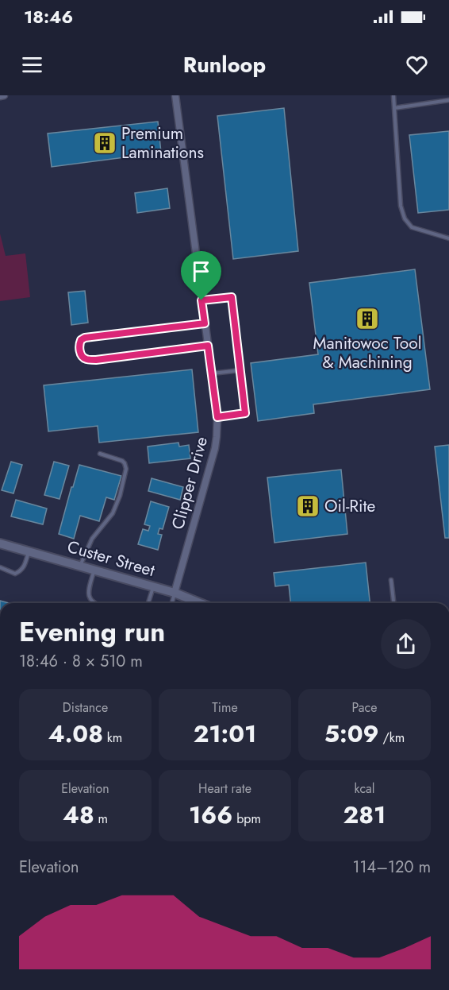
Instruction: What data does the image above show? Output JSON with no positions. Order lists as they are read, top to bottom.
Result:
{
  "streets": {
    "street": ["Clipper Drive", "Custer Street"]
  },
  "crossings": [
    ["Clipper Drive", "Custer Street"]
  ],
  "places": {
    "building": ["Premium Laminations", "Manitowoc Tool & Machining", "Oil-Rite"]
  },
  "page": {
    "status": "18:46",
    "header": "Runloop",
    "heading": ["Evening run", "18:46 · 8 × 510 m"],
    "stats": [
      ["Distance", "4.08 km"],
      ["Time", "21:01"],
      ["Pace", "5:09 /km"],
      ["Elevation", "48 m"],
      ["Heart rate", "166 bpm"],
      ["kcal", "281"]
    ],
    "chart": ["Elevation", "114–120 m"]
  }
}
